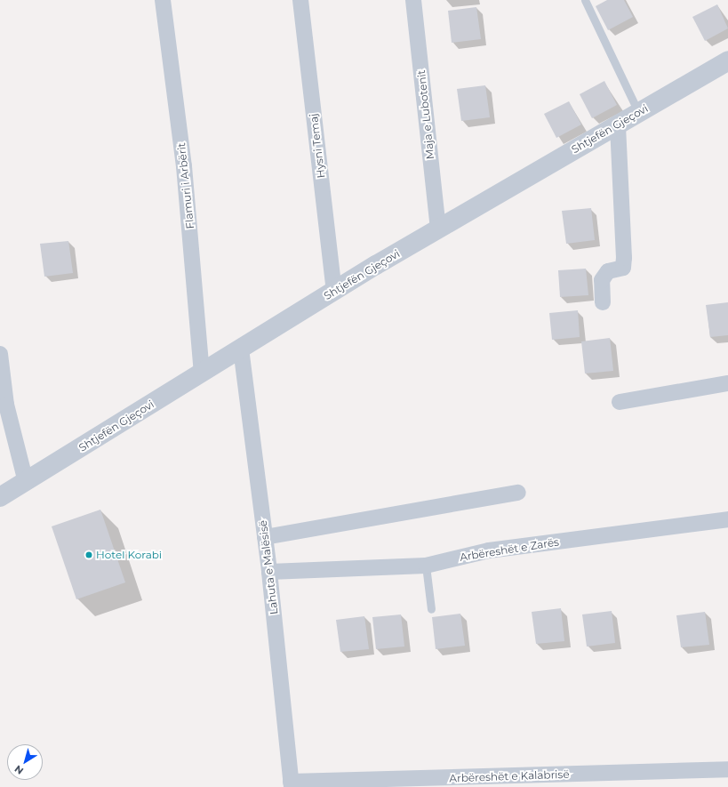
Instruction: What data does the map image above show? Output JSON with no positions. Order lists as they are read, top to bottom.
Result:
{
  "streets": {
    "street": [
      "Maja e Lubotenit",
      "Shtjefën Gjeçovi",
      "Hysni Temaj",
      "Flamuri i Arbërit",
      "Arbëreshët e Zarës",
      "Lahuta e Malësisë",
      "Arbëreshët e Kalabrisë"
    ]
  },
  "crossings": [
    ["Maja e Lubotenit", "Shtjefën Gjeçovi"],
    ["Shtjefën Gjeçovi", "Hysni Temaj"],
    ["Shtjefën Gjeçovi", "Flamuri i Arbërit"],
    ["Shtjefën Gjeçovi", "Lahuta e Malësisë"],
    ["Arbëreshët e Zarës", "Lahuta e Malësisë"],
    ["Lahuta e Malësisë", "Arbëreshët e Kalabrisë"]
  ],
  "places": ["Hotel Korabi"],
  "north": "bottom left"
}
